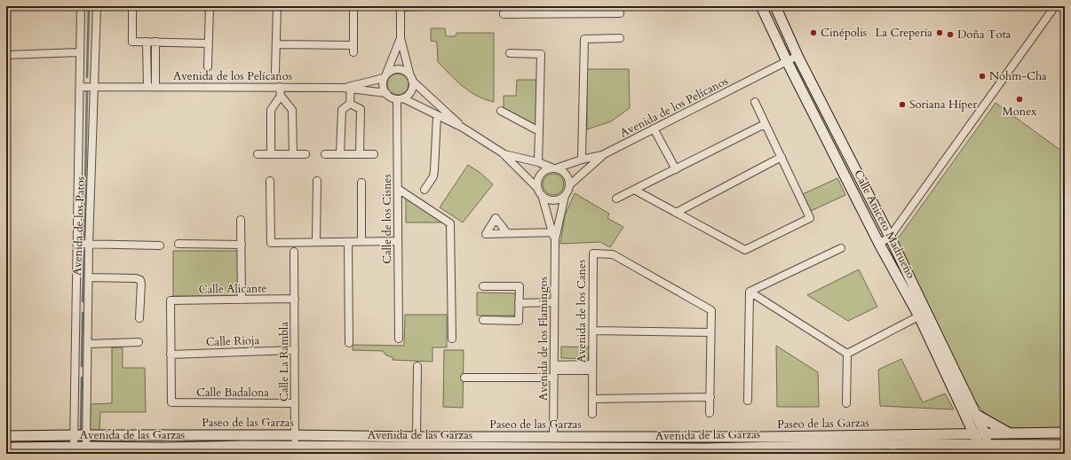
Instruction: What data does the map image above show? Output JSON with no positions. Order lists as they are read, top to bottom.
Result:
{
  "streets": {
    "main road": ["Calle Aniceto Madrueño", "Paseo de las Garzas", "Avenida de las Garzas"],
    "street": [
      "Avenida de los Pelícanos",
      "Calle de los Cisnes",
      "Avenida de los Patos",
      "Calle Alicante",
      "Avenida de los Canes",
      "Avenida de los Flamingos",
      "Calle Rioja",
      "Calle La Rambla",
      "Calle Badalona"
    ]
  },
  "crossings": [
    ["Avenida de los Pelícanos", "Calle de los Cisnes"],
    ["Avenida de los Pelícanos", "Calle Aniceto Madrueño"],
    ["Avenida de los Pelícanos", "Avenida de los Patos"],
    ["Avenida de los Pelícanos", "Avenida de los Flamingos"],
    ["Calle Aniceto Madrueño", "Paseo de las Garzas"],
    ["Calle Aniceto Madrueño", "Avenida de las Garzas"],
    ["Avenida de los Patos", "Paseo de las Garzas"],
    ["Avenida de los Patos", "Avenida de las Garzas"],
    ["Calle Alicante", "Calle Rioja"],
    ["Calle Alicante", "Calle La Rambla"],
    ["Calle Alicante", "Calle Badalona"],
    ["Avenida de los Flamingos", "Paseo de las Garzas"],
    ["Calle Rioja", "Calle La Rambla"],
    ["Calle Rioja", "Calle Badalona"],
    ["Calle La Rambla", "Calle Badalona"],
    ["Calle La Rambla", "Paseo de las Garzas"],
    ["Calle La Rambla", "Avenida de las Garzas"]
  ],
  "places": [
    "Cinépolis",
    "La Crepería",
    "Doña Tota",
    "Nohm-Cha",
    "Monex",
    "Soriana Híper"
  ]
}
